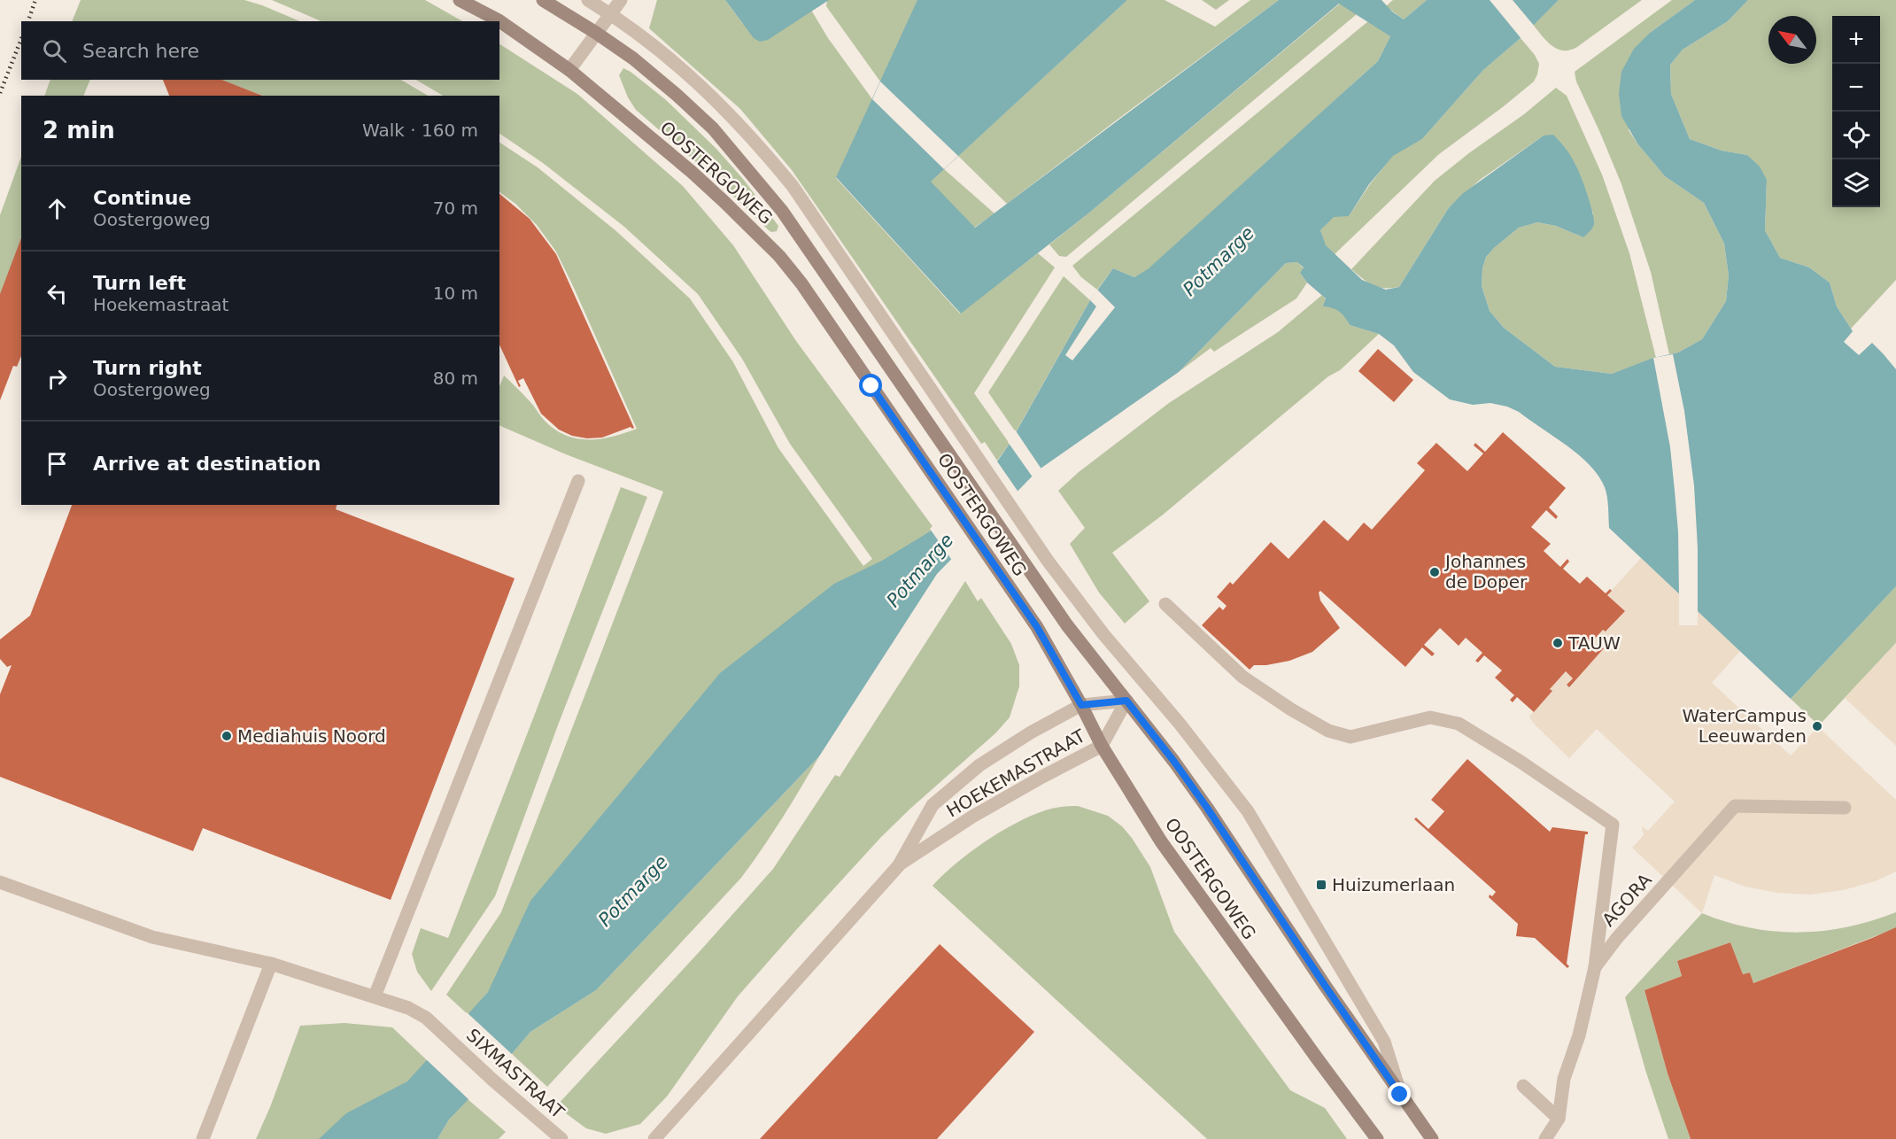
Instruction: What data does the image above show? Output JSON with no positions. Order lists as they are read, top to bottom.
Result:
{
  "streets": {
    "main road": ["OOSTERGOWEG"],
    "street": ["HOEKEMASTRAAT", "AGORA", "SIXMASTRAAT"]
  },
  "crossings": [
    ["OOSTERGOWEG", "HOEKEMASTRAAT"]
  ],
  "water": ["Potmarge"],
  "places": {
    "other": [
      "Johannes de Doper",
      "TAUW",
      "WaterCampus Leeuwarden",
      "Mediahuis Noord"
    ],
    "transit": ["Huizumerlaan"]
  },
  "north": "top left",
  "page": {
    "map_buttons": ["+", "−"],
    "search": "Search here",
    "heading": ["2 min", "Walk · 160 m"],
    "list": [
      ["Continue", "Oostergoweg", "70 m"],
      ["Turn left", "Hoekemastraat", "10 m"],
      ["Turn right", "Oostergoweg", "80 m"],
      "Arrive at destination"
    ]
  }
}
